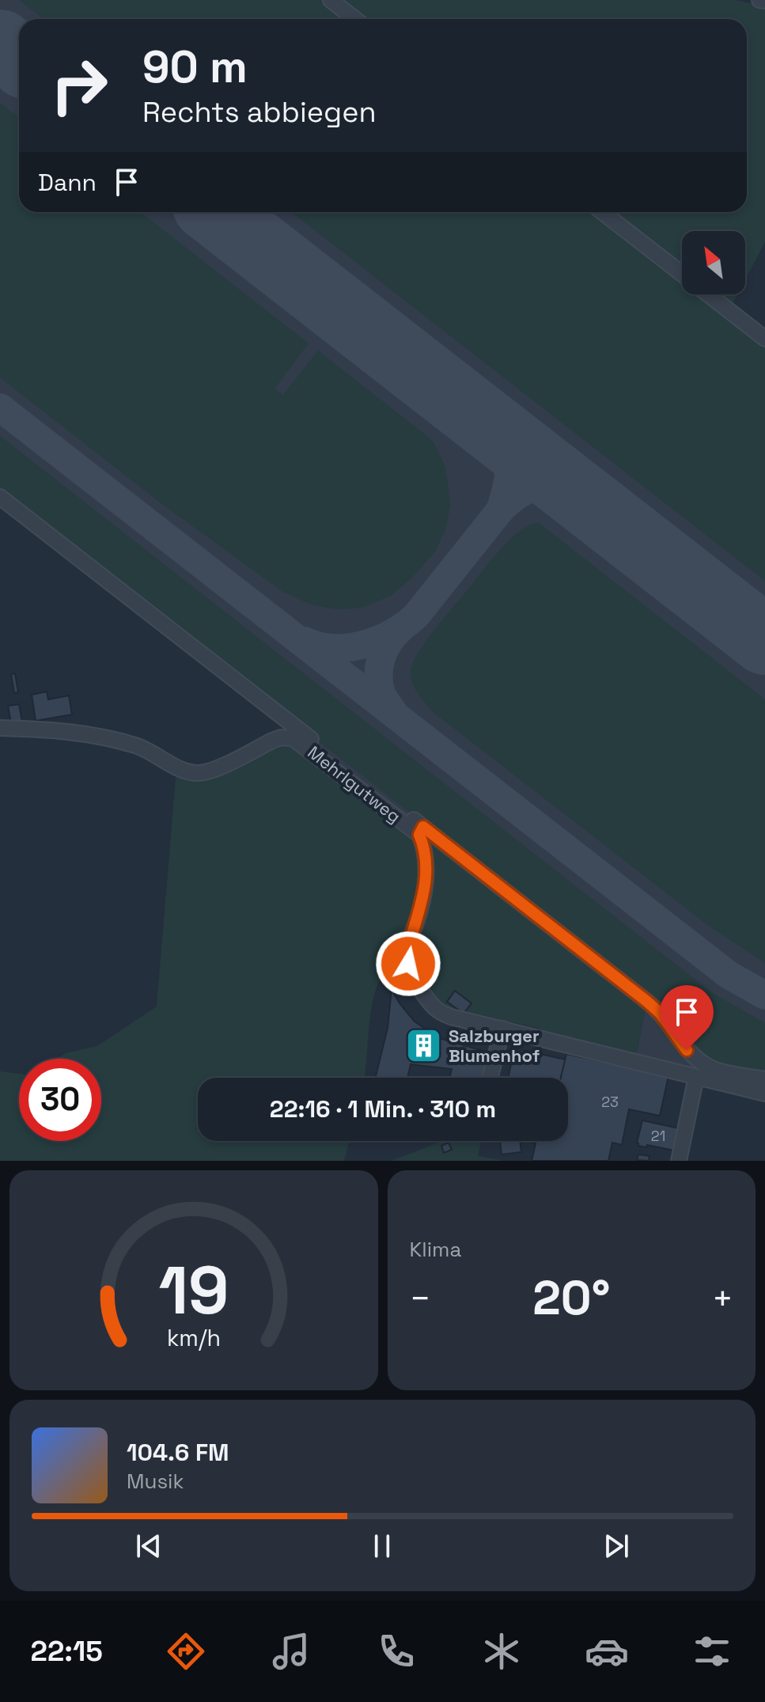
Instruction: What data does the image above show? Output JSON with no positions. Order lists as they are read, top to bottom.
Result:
{
  "streets": {
    "street": ["Mehrlgutweg"]
  },
  "places": {
    "building": ["Salzburger Blumenhof"]
  },
  "house_numbers": ["23", "21"],
  "north": "top left",
  "page": {
    "turn": ["90 m", "Rechts abbiegen"],
    "then": "Dann",
    "limit": "30",
    "trip": "22:16 · 1 Min. · 310 m",
    "tile": "Klima",
    "heat": ["−", "20°", "+"],
    "song": ["104.6 FM", "Musik"],
    "tabs": "22:15",
    "gauge": ["19", "km/h"]
  }
}
